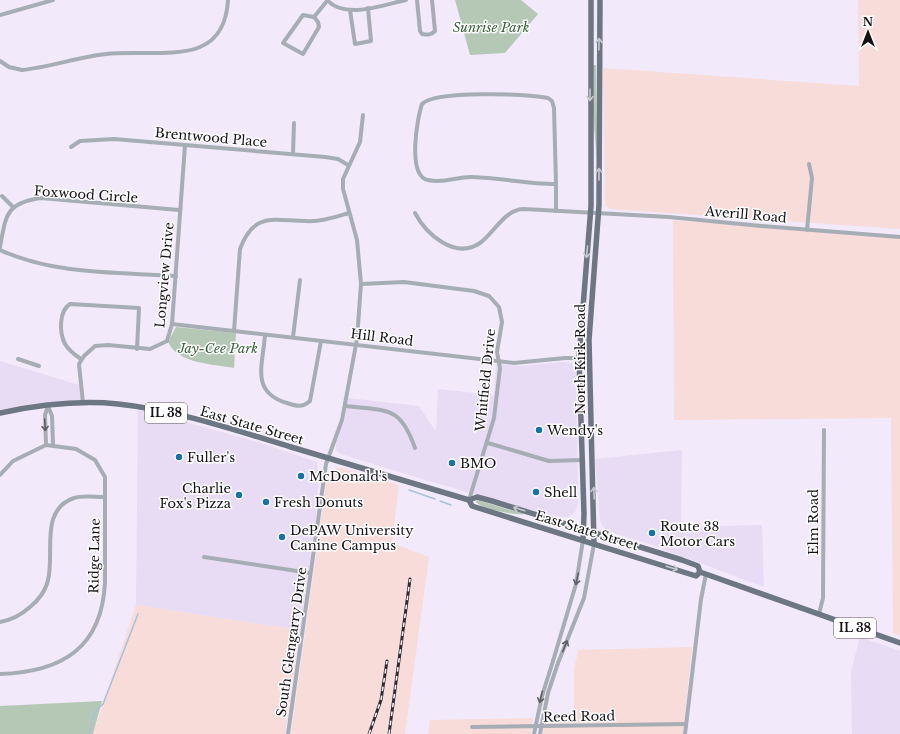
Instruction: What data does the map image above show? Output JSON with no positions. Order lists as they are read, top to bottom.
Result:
{
  "streets": {
    "main road": ["North Kirk Road", "IL 38", "East State Street"],
    "street": [
      "Brentwood Place",
      "Foxwood Circle",
      "Averill Road",
      "Longview Drive",
      "Hill Road",
      "Whitfield Drive",
      "Elm Road",
      "Ridge Lane",
      "South Glengarry Drive",
      "Reed Road"
    ]
  },
  "crossings": [
    ["Brentwood Place", "Longview Drive"],
    ["Brentwood Place", "South Glengarry Drive"],
    ["Foxwood Circle", "Longview Drive"],
    ["Averill Road", "North Kirk Road"],
    ["Longview Drive", "Hill Road"],
    ["Hill Road", "North Kirk Road"],
    ["Hill Road", "Whitfield Drive"],
    ["Hill Road", "South Glengarry Drive"],
    ["North Kirk Road", "East State Street"],
    ["Whitfield Drive", "East State Street"],
    ["Whitfield Drive", "South Glengarry Drive"],
    ["East State Street", "Elm Road"],
    ["East State Street", "South Glengarry Drive"]
  ],
  "parks": ["Sunrise Park", "Jay-Cee Park"],
  "places": [
    "Wendy's",
    "Fuller's",
    "BMO",
    "McDonald's",
    "Shell",
    "Charlie Fox's Pizza",
    "Fresh Donuts",
    "Route 38 Motor Cars",
    "DePAW University Canine Campus"
  ],
  "north": "top"
}
